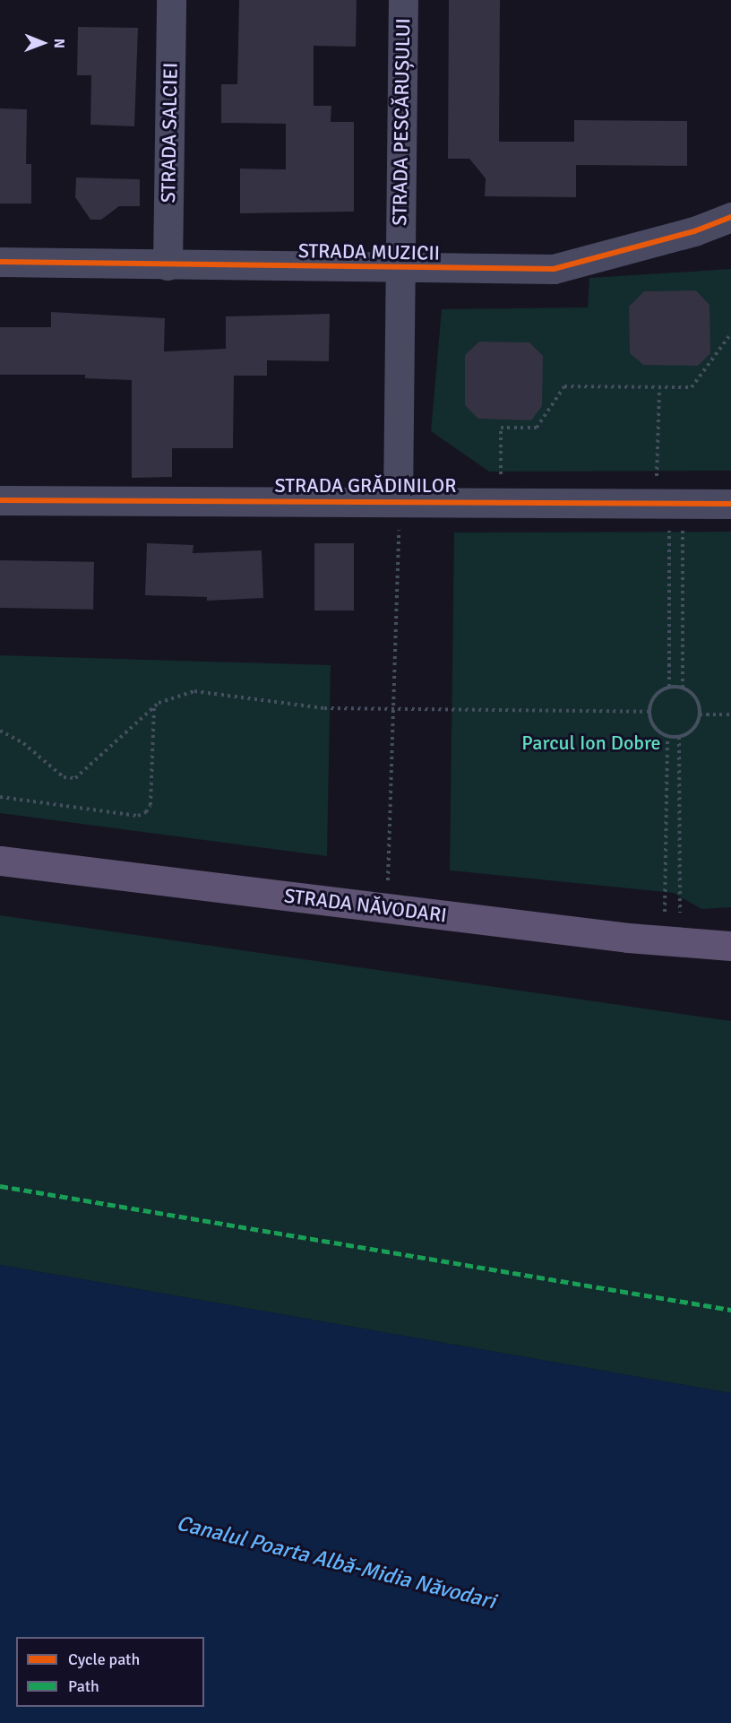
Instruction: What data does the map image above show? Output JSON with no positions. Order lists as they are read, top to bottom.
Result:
{
  "streets": {
    "main road": ["STRADA NĂVODARI"],
    "street": [
      "STRADA PESCĂRUȘULUI",
      "STRADA SALCIEI",
      "STRADA MUZICII",
      "STRADA GRĂDINILOR"
    ]
  },
  "crossings": [
    ["STRADA PESCĂRUȘULUI", "STRADA MUZICII"],
    ["STRADA PESCĂRUȘULUI", "STRADA GRĂDINILOR"],
    ["STRADA SALCIEI", "STRADA MUZICII"]
  ],
  "water": ["Canalul Poarta Albă-Midia Năvodari"],
  "parks": ["Parcul Ion Dobre"],
  "legend": ["Cycle path", "Path"],
  "north": "right"
}
